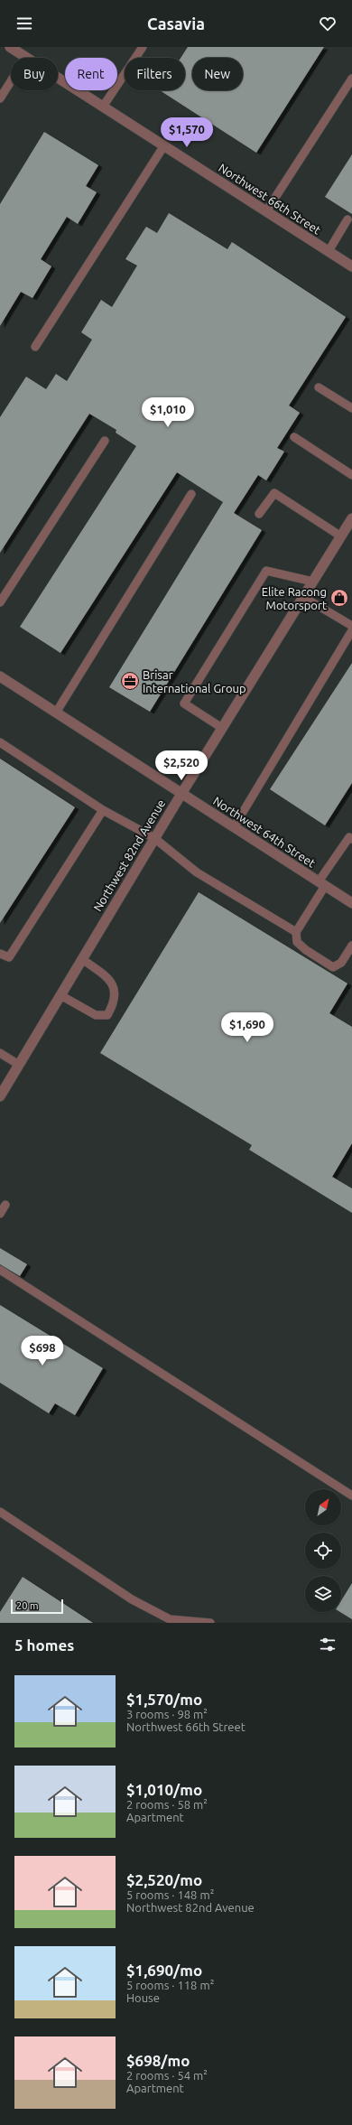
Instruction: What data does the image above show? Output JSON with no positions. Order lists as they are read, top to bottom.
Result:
{
  "streets": {
    "street": ["Northwest 66th Street", "Northwest 64th Street", "Northwest 82nd Avenue"]
  },
  "crossings": [
    ["Northwest 64th Street", "Northwest 82nd Avenue"]
  ],
  "places": {
    "shop": ["Elite Racong Motorsport"],
    "office": ["Brisar International Group"]
  },
  "scale_bar": "20 m",
  "north": "top right",
  "page": {
    "header": "Casavia",
    "chip": [
      "Buy",
      "Rent",
      "Filters",
      "New"
    ],
    "price": [
      "$1,570",
      "$1,010",
      "$2,520",
      "$1,690",
      "$698"
    ],
    "scale": "20 m",
    "heading": "5 homes",
    "list": [
      {
        "name": "$1,570/mo",
        "note": "3 rooms · 98 m² · Northwest 66th Street"
      },
      {
        "name": "$1,010/mo",
        "note": "2 rooms · 58 m² · Apartment"
      },
      {
        "name": "$2,520/mo",
        "note": "5 rooms · 148 m² · Northwest 82nd Avenue"
      },
      {
        "name": "$1,690/mo",
        "note": "5 rooms · 118 m² · House"
      },
      {
        "name": "$698/mo",
        "note": "2 rooms · 54 m² · Apartment"
      }
    ]
  }
}
